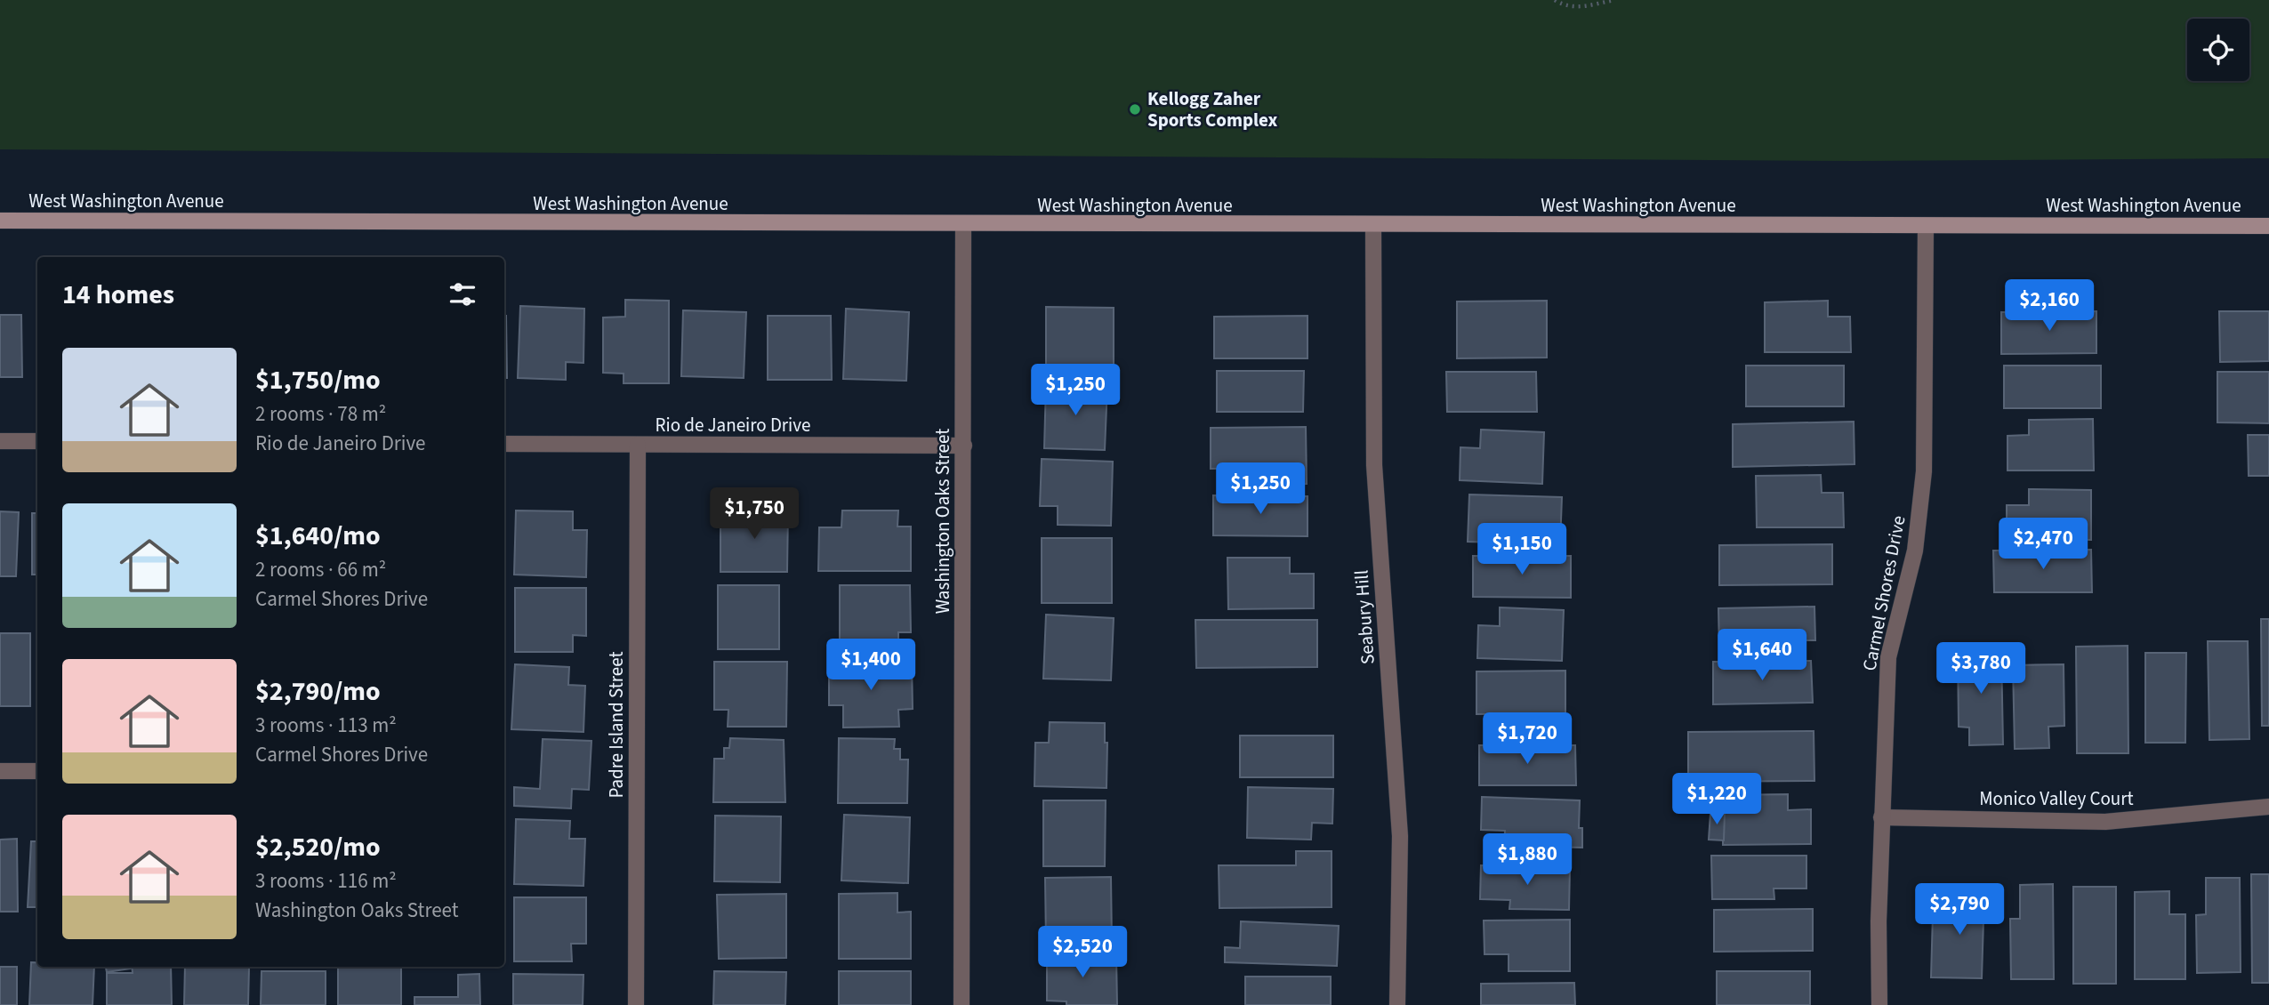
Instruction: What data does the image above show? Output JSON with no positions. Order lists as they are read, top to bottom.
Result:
{
  "streets": {
    "main road": ["West Washington Avenue"],
    "street": [
      "Rio de Janeiro Drive",
      "Washington Oaks Street",
      "Carmel Shores Drive",
      "Seabury Hill",
      "Padre Island Street",
      "Monico Valley Court"
    ]
  },
  "crossings": [
    ["West Washington Avenue", "Washington Oaks Street"],
    ["West Washington Avenue", "Carmel Shores Drive"],
    ["West Washington Avenue", "Seabury Hill"],
    ["Rio de Janeiro Drive", "Washington Oaks Street"],
    ["Rio de Janeiro Drive", "Padre Island Street"],
    ["Carmel Shores Drive", "Monico Valley Court"]
  ],
  "places": ["Kellogg Zaher Sports Complex"],
  "page": {
    "heading": "14 homes",
    "price": [
      "$2,160",
      "$1,250",
      "$1,250",
      "$1,750",
      "$2,470",
      "$1,150",
      "$1,640",
      "$1,400",
      "$3,780",
      "$1,720",
      "$1,220",
      "$1,880",
      "$2,790",
      "$2,520"
    ],
    "list": [
      {
        "name": "$1,750/mo",
        "note": "2 rooms · 78 m² · Rio de Janeiro Drive"
      },
      {
        "name": "$1,640/mo",
        "note": "2 rooms · 66 m² · Carmel Shores Drive"
      },
      {
        "name": "$2,790/mo",
        "note": "3 rooms · 113 m² · Carmel Shores Drive"
      },
      {
        "name": "$2,520/mo",
        "note": "3 rooms · 116 m² · Washington Oaks Street"
      }
    ]
  }
}
